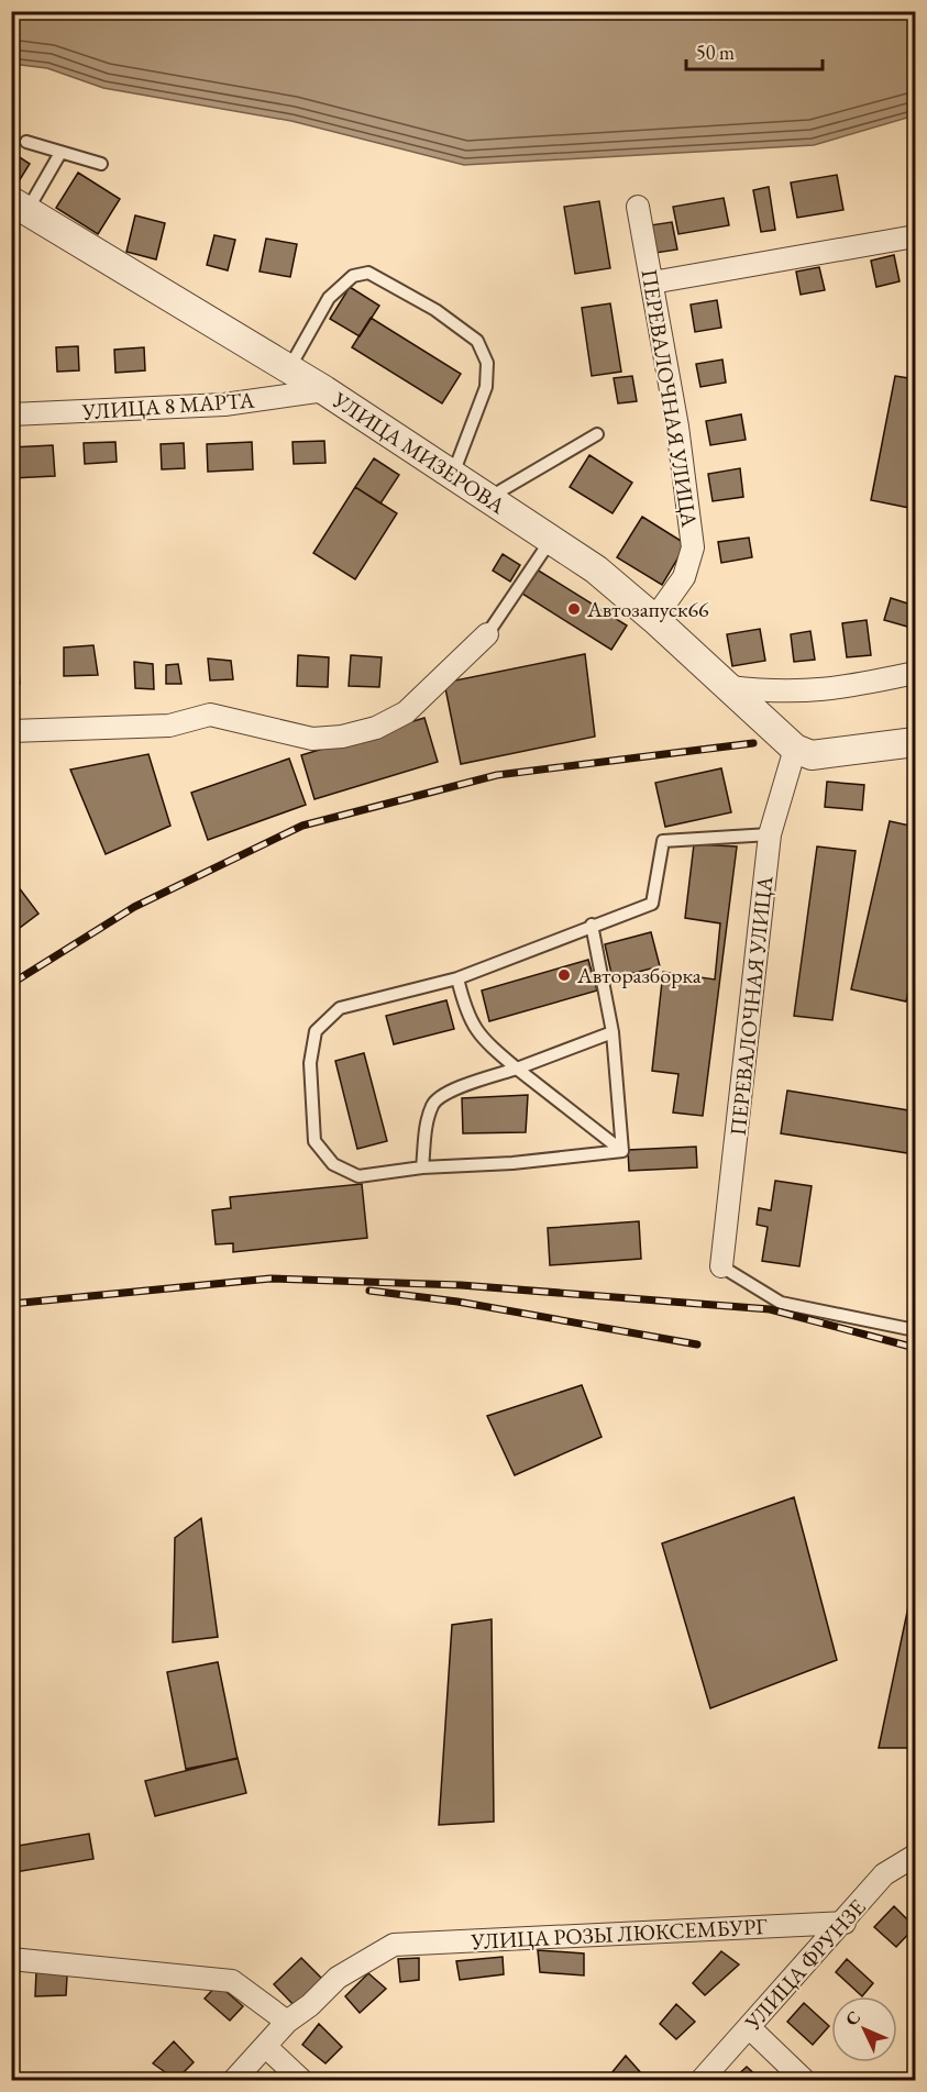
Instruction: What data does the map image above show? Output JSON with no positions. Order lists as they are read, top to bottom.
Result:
{
  "streets": {
    "street": [
      "ПЕРЕВАЛОЧНАЯ УЛИЦА",
      "УЛИЦА 8 МАРТА",
      "УЛИЦА МИЗЕРОВА",
      "УЛИЦА РОЗЫ ЛЮКСЕМБУРГ",
      "УЛИЦА ФРУНЗЕ"
    ]
  },
  "crossings": [
    ["ПЕРЕВАЛОЧНАЯ УЛИЦА", "УЛИЦА МИЗЕРОВА"],
    ["УЛИЦА 8 МАРТА", "УЛИЦА МИЗЕРОВА"],
    ["УЛИЦА РОЗЫ ЛЮКСЕМБУРГ", "УЛИЦА ФРУНЗЕ"]
  ],
  "places": ["Автозапуск66", "Авторазборка"],
  "scale_bar": "50 m",
  "north": "top left"
}
